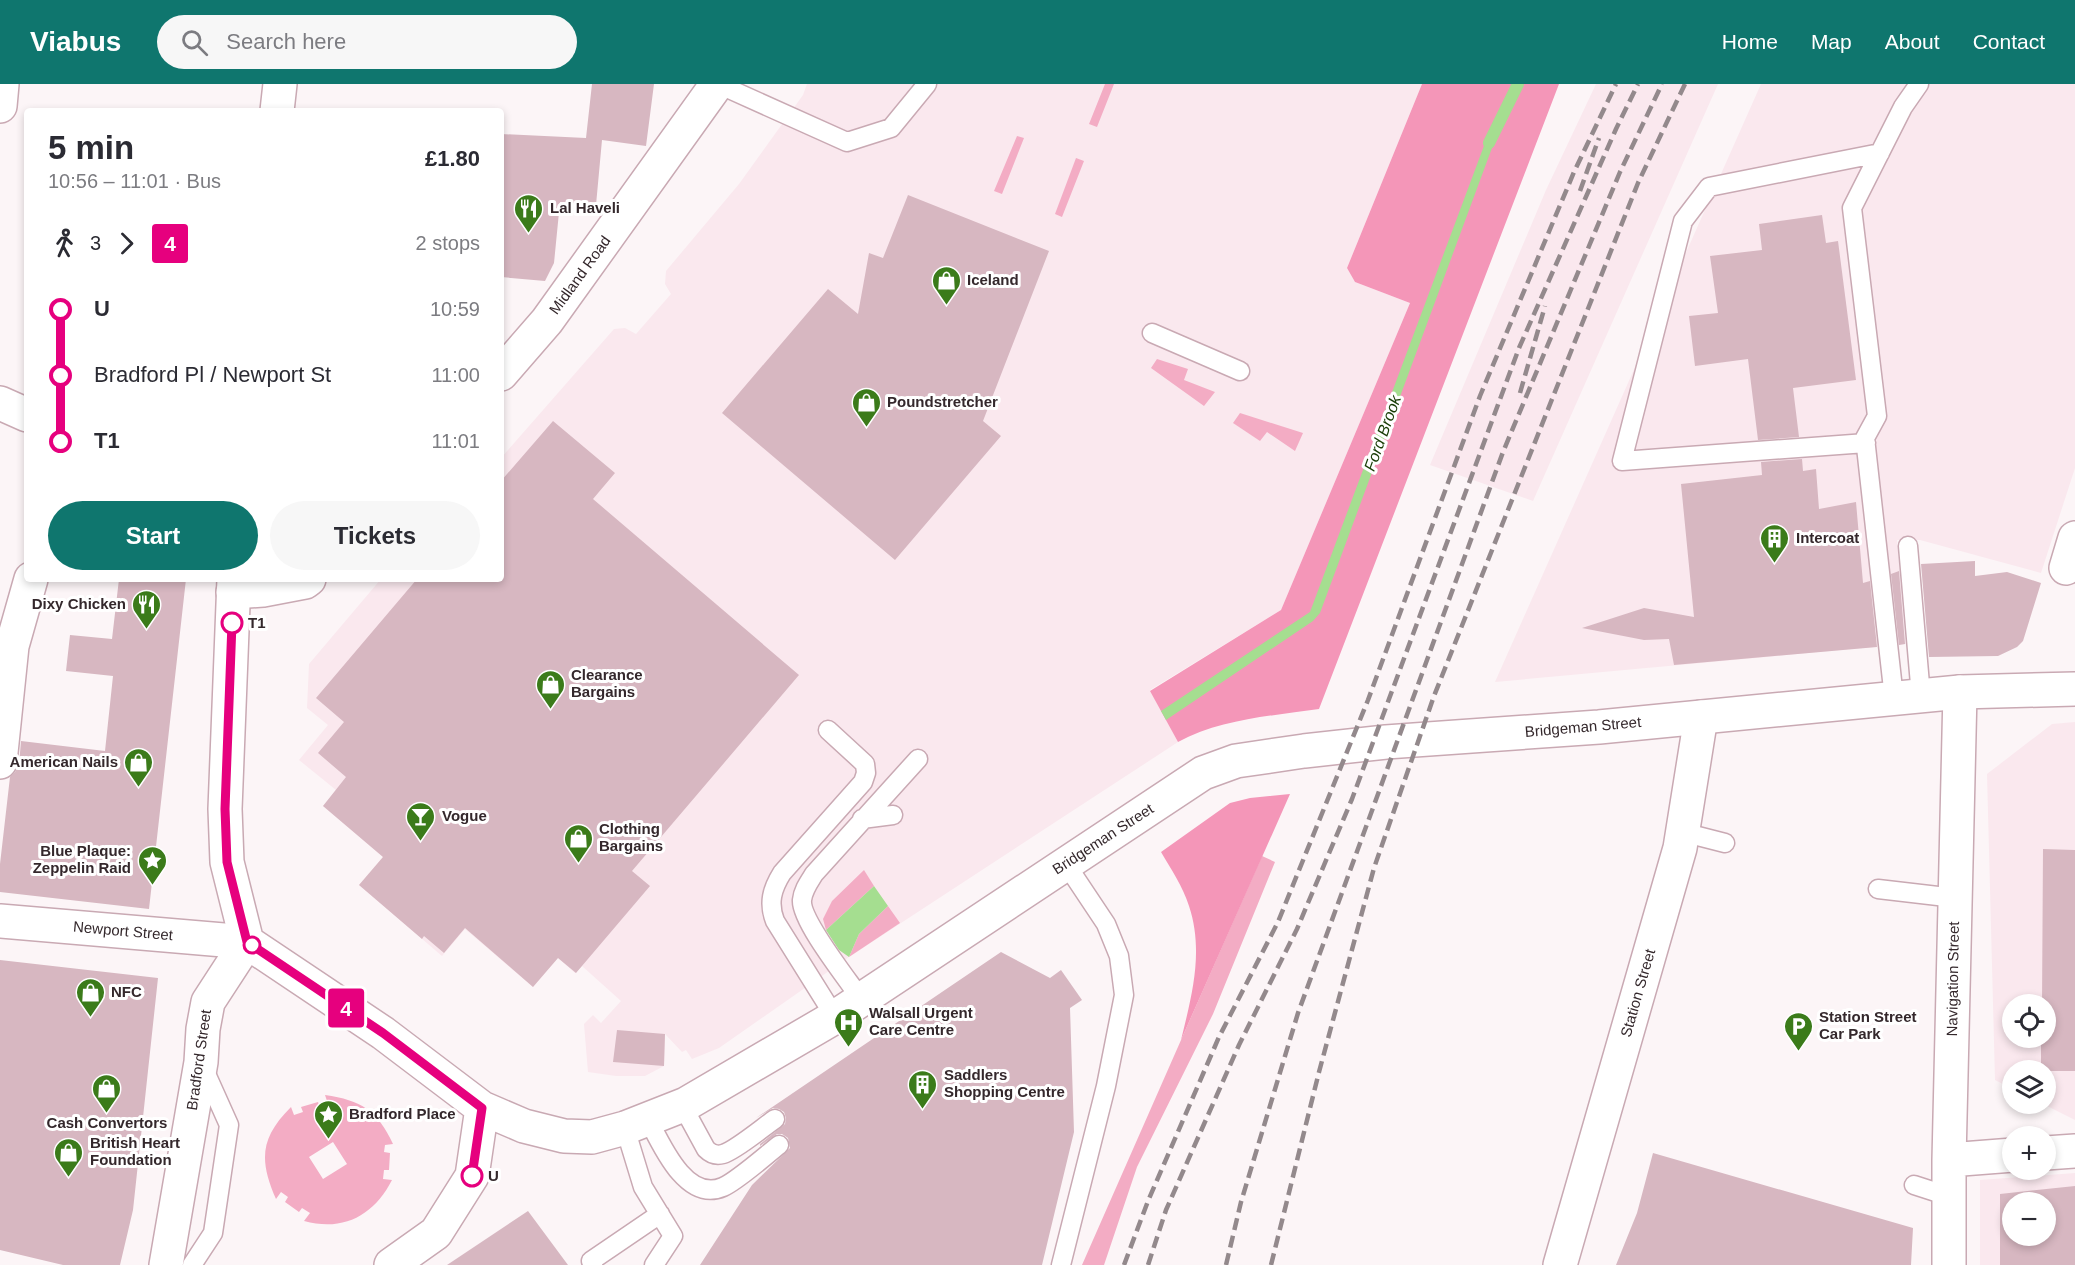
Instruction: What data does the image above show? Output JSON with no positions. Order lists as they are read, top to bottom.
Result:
{
  "streets": {
    "street": [
      "Midland Road",
      "Bridgeman Street",
      "Newport Street",
      "Navigation Street",
      "Station Street",
      "Bradford Street"
    ]
  },
  "crossings": [
    ["Bridgeman Street", "Newport Street"],
    ["Bridgeman Street", "Navigation Street"],
    ["Bridgeman Street", "Station Street"],
    ["Bridgeman Street", "Bradford Street"],
    ["Newport Street", "Bradford Street"]
  ],
  "water": ["Ford Brook"],
  "places": {
    "restaurant": ["Lal Haveli", "Dixy Chicken"],
    "shop": [
      "Iceland",
      "Poundstretcher",
      "Clearance Bargains",
      "American Nails",
      "Clothing Bargains",
      "NFC",
      "Cash Convertors",
      "British Heart Foundation"
    ],
    "building": ["Intercoat", "Saddlers Shopping Centre"],
    "other": ["T1", "U"],
    "bar": ["Vogue"],
    "place": ["Blue Plaque: Zeppelin Raid", "Bradford Place"],
    "hospital": ["Walsall Urgent Care Centre"],
    "parking": ["Station Street Car Park"]
  },
  "lines": ["bus line 4"],
  "page": {
    "header": "Viabus",
    "search": "Search here",
    "nav": [
      "Home",
      "Map",
      "About",
      "Contact"
    ],
    "on_map": "4",
    "heading": ["5 min", "10:56 – 11:01 · Bus", "£1.80"],
    "legs": ["3", "4", "2 stops"],
    "list": [
      {
        "name": "U",
        "value": "10:59"
      },
      {
        "name": "Bradford Pl / Newport St",
        "value": "11:00"
      },
      {
        "name": "T1",
        "value": "11:01"
      }
    ],
    "buttons": ["Start", "Tickets"],
    "map_buttons": ["+", "−"]
  }
}
